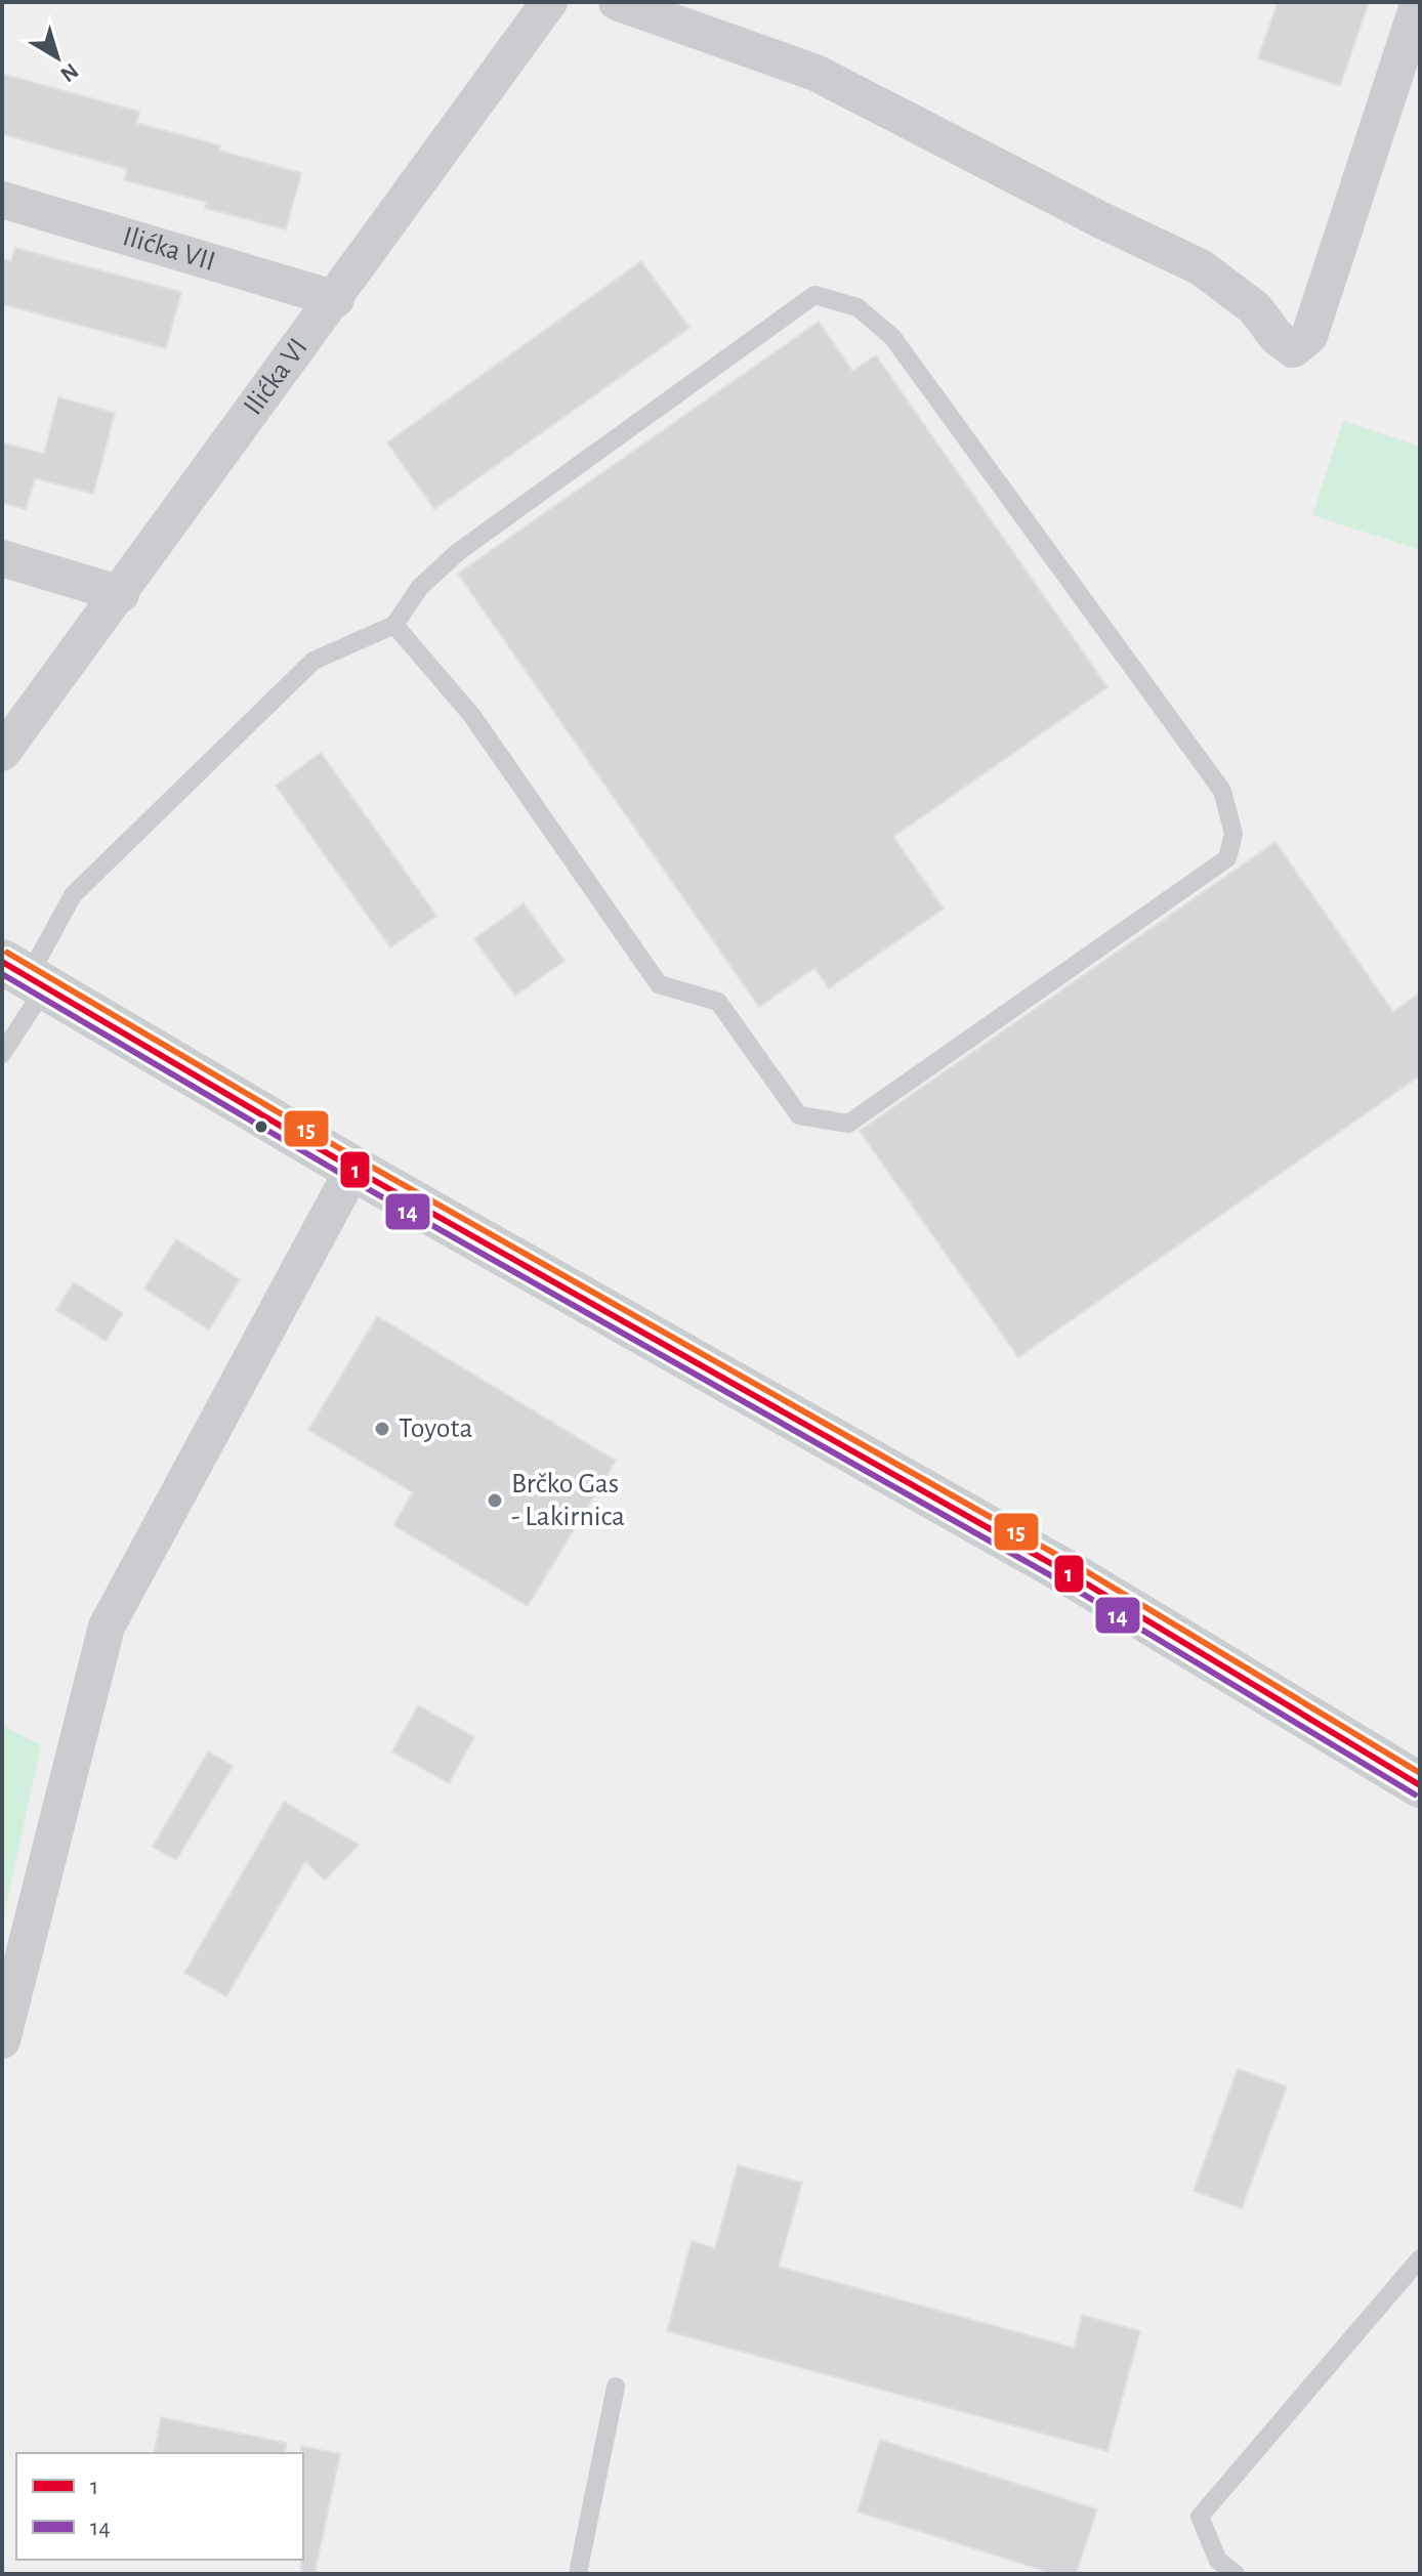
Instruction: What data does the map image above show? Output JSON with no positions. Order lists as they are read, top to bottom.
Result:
{
  "streets": {
    "street": ["Ilićka VII", "Ilićka VI"]
  },
  "crossings": [
    ["Ilićka VII", "Ilićka VI"]
  ],
  "places": ["Toyota", "Brčko Gas - Lakirnica"],
  "lines": ["transit line 15", "transit line 1", "transit line 14"],
  "legend": ["1", "14"],
  "north": "bottom right"
}
